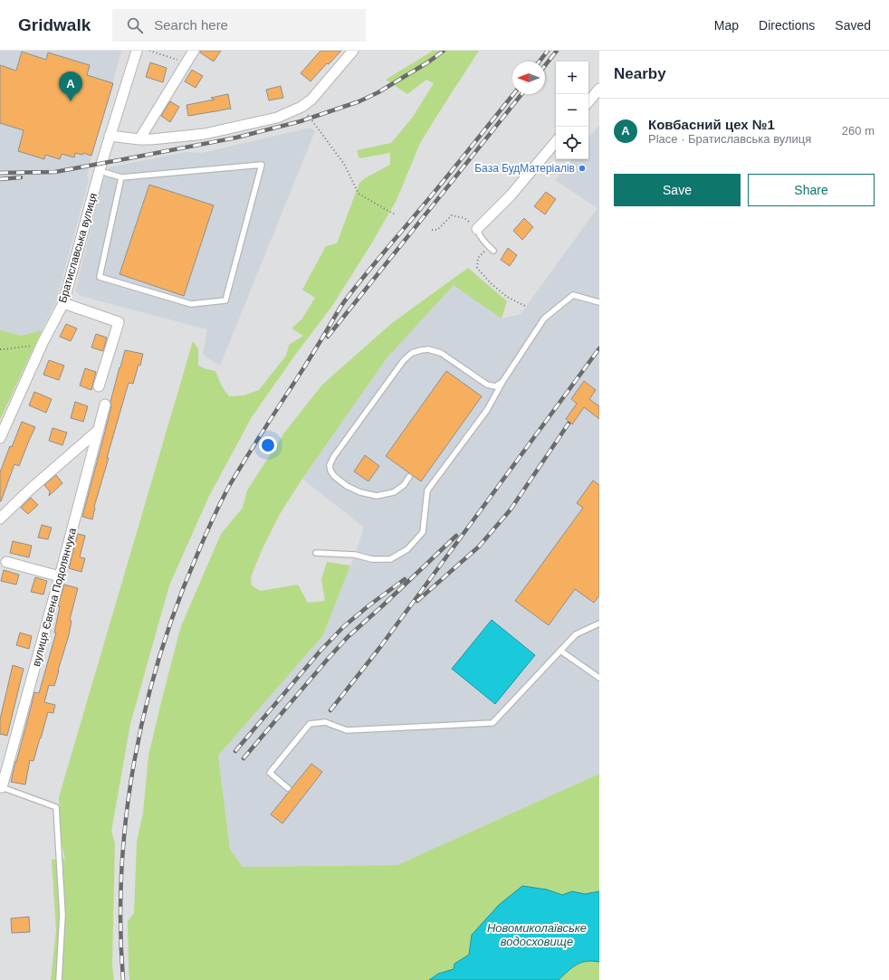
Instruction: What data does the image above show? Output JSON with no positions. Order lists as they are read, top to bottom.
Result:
{
  "streets": {
    "street": ["Братиславська вулиця", "вулиця Євгена Подолянчука"]
  },
  "water": ["Новомиколаївське водосховище"],
  "places": ["База БудМатеріалів"],
  "north": "left",
  "page": {
    "header": "Gridwalk",
    "search": "Search here",
    "nav": ["Map", "Directions", "Saved"],
    "heading": "Nearby",
    "map_buttons": ["+", "−"],
    "pins": "A",
    "list": [
      {
        "mark": "A",
        "name": "Ковбасний цех №1",
        "note": "Place · Братиславська вулиця",
        "value": "260 m"
      }
    ],
    "buttons": ["Save", "Share"]
  }
}
